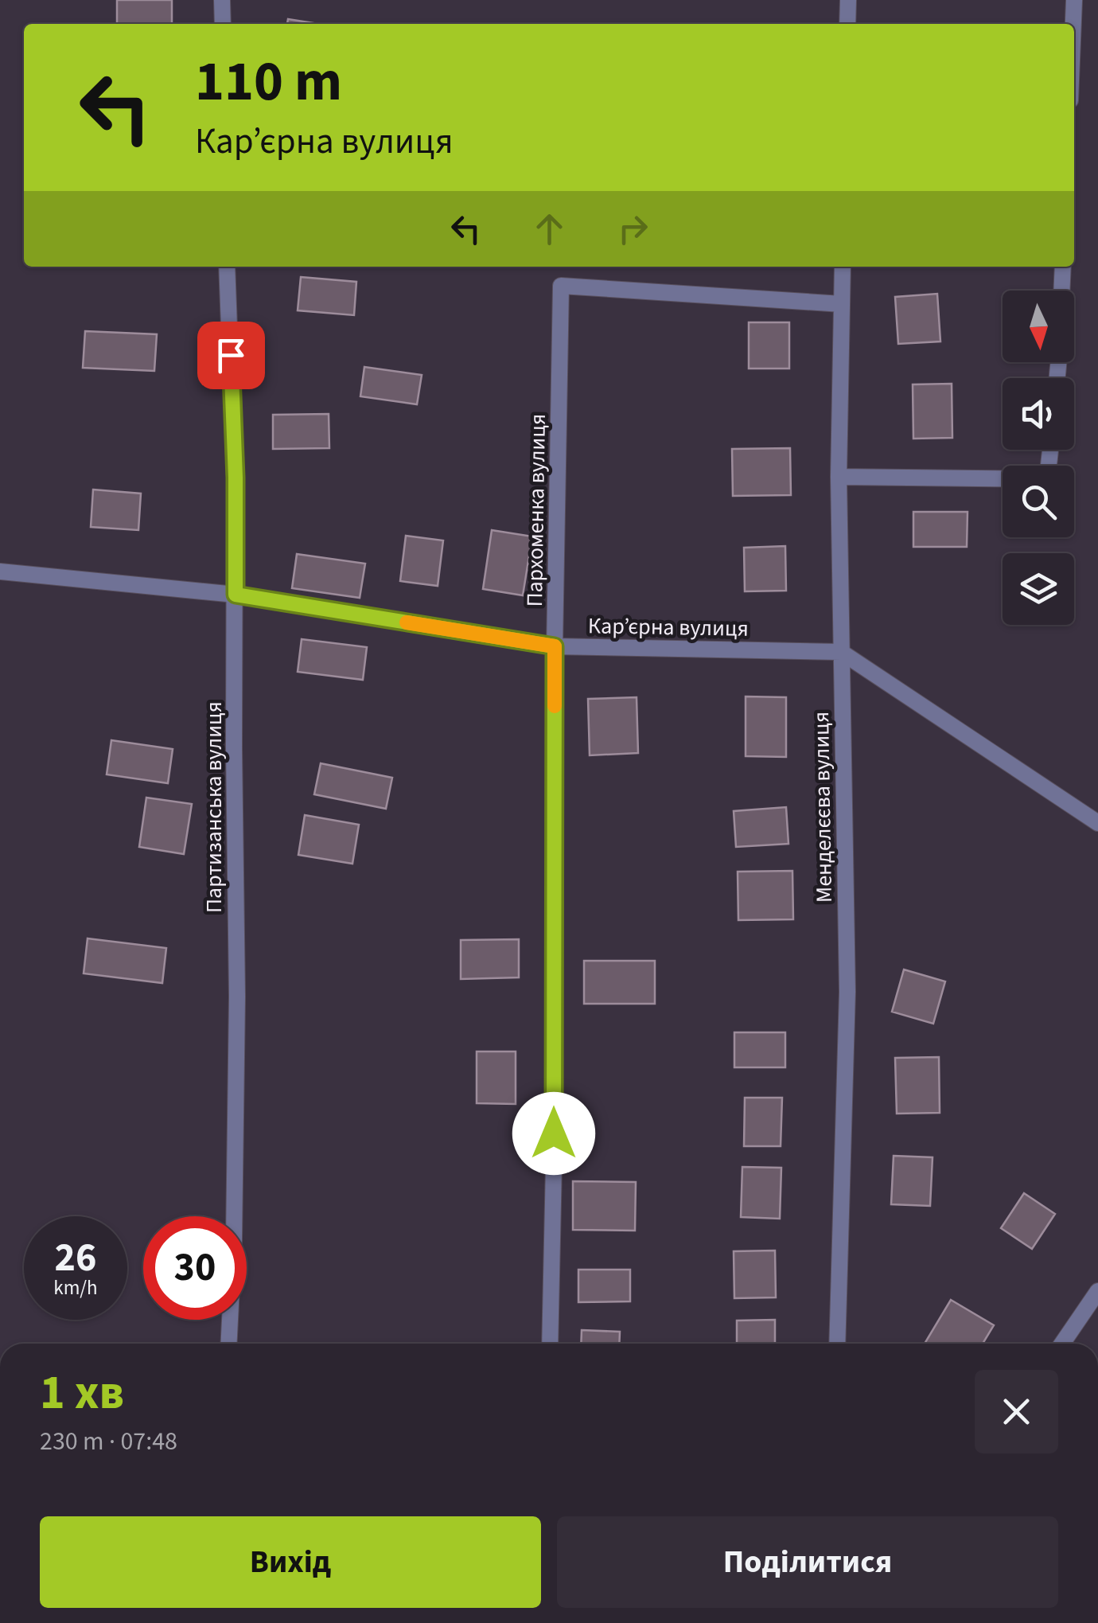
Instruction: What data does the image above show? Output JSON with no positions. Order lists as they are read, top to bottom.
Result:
{
  "streets": {
    "street": [
      "Пархоменка вулиця",
      "Кар’єрна вулиця",
      "Партизанська вулиця",
      "Менделєєва вулиця"
    ]
  },
  "crossings": [
    ["Пархоменка вулиця", "Кар’єрна вулиця"],
    ["Пархоменка вулиця", "Менделєєва вулиця"],
    ["Кар’єрна вулиця", "Партизанська вулиця"],
    ["Кар’єрна вулиця", "Менделєєва вулиця"]
  ],
  "north": "bottom",
  "page": {
    "turn": ["110 m", "Кар’єрна вулиця"],
    "speed": "26 km/h",
    "limit": "30",
    "heading": ["1 хв", "230 m · 07:48"],
    "buttons": ["Вихід", "Поділитися"]
  }
}
